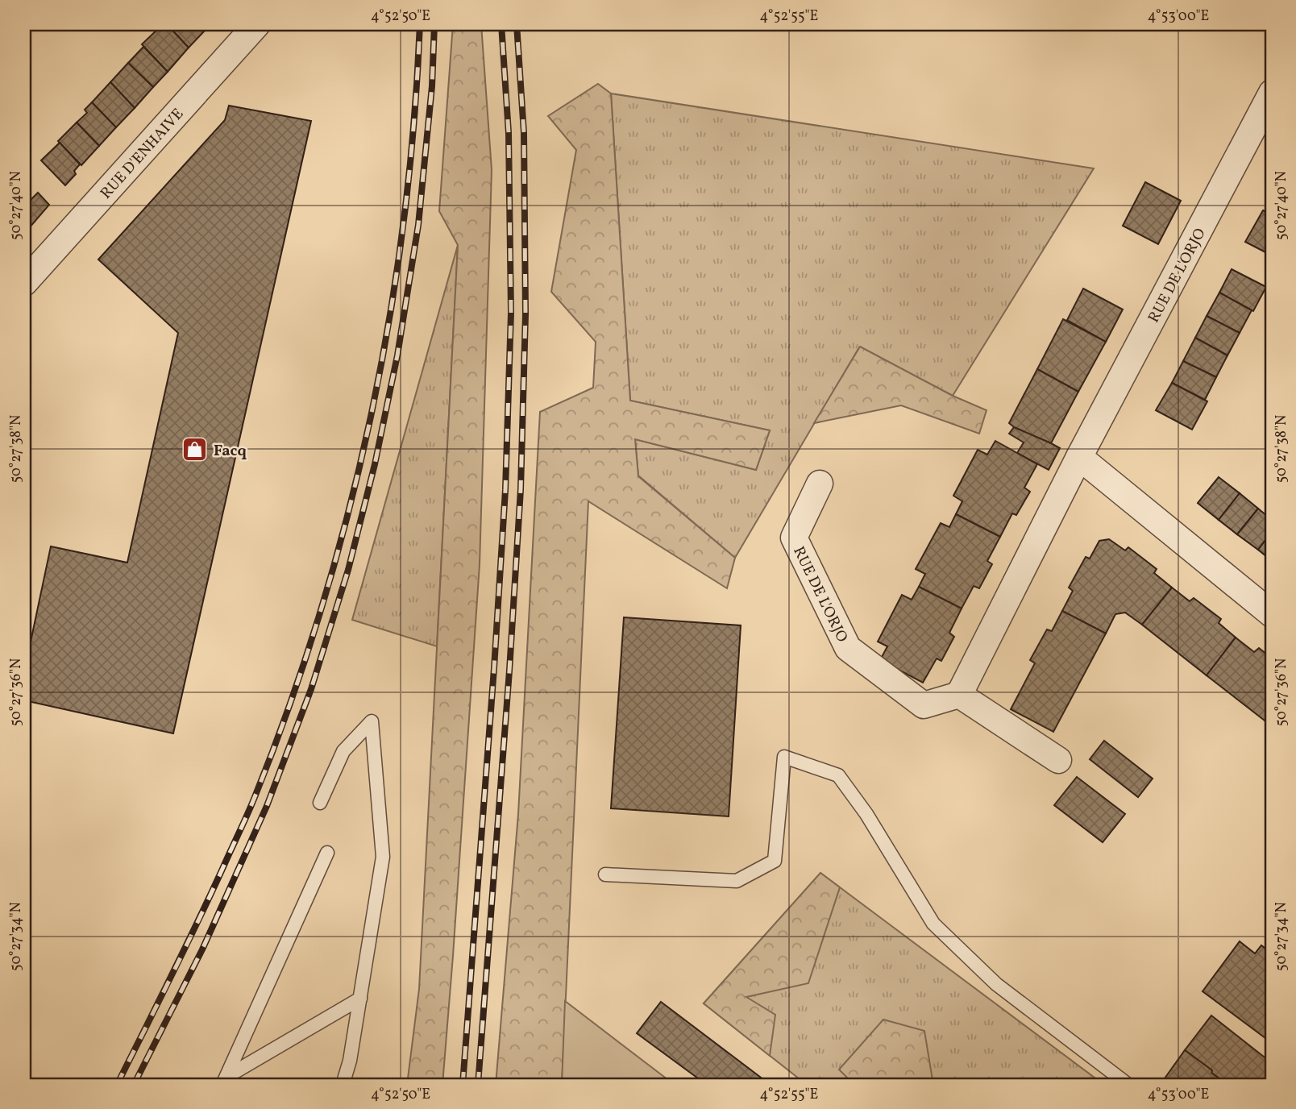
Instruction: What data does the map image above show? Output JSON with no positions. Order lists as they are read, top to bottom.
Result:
{
  "streets": {
    "street": ["RUE D'ENHAIVE", "RUE DE L'ORJO"]
  },
  "places": {
    "shop": ["Facq"]
  },
  "coordinates": [
    "4°52'50\"E",
    "4°52'55\"E",
    "4°53'00\"E",
    "50°27'40\"N",
    "50°27'38\"N",
    "50°27'36\"N",
    "50°27'34\"N"
  ]
}
